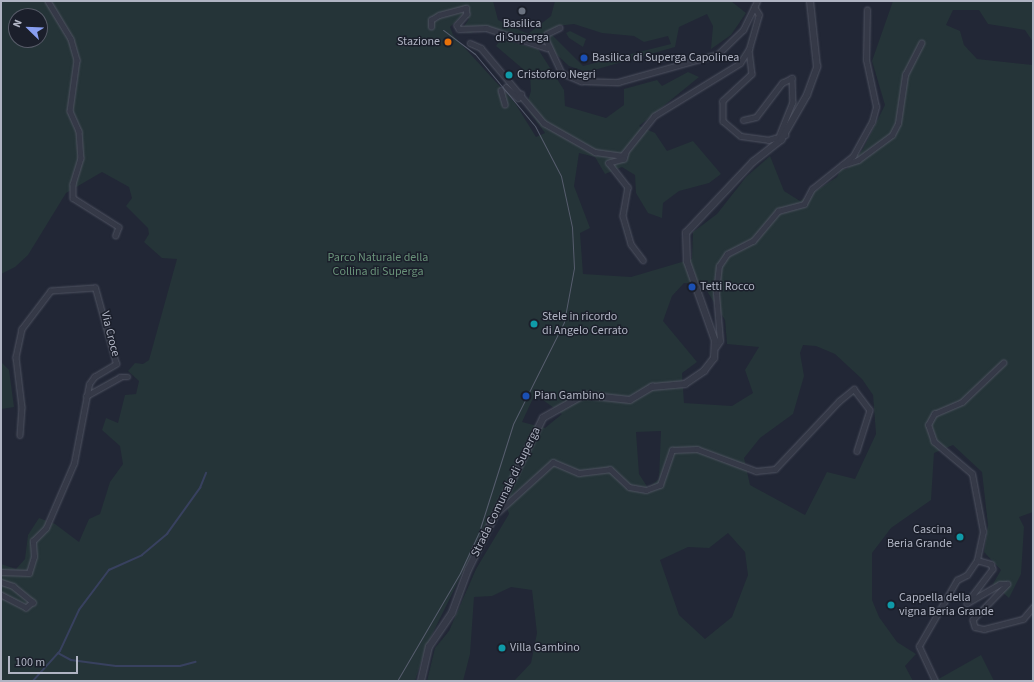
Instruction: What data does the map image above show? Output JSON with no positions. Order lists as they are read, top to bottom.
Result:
{
  "streets": {
    "street": ["Via Croce", "Strada Comunale di Superga"]
  },
  "parks": ["Parco Naturale della Collina di Superga"],
  "places": [
    "Basilica di Superga",
    "Stazione",
    "Basilica di Superga Capolinea",
    "Cristoforo Negri",
    "Tetti Rocco",
    "Stele in ricordo di Angelo Cerrato",
    "Pian Gambino",
    "Cascina Beria Grande",
    "Cappella della vigna Beria Grande",
    "Villa Gambino"
  ],
  "scale_bar": "100 m",
  "north": "top left"
}
